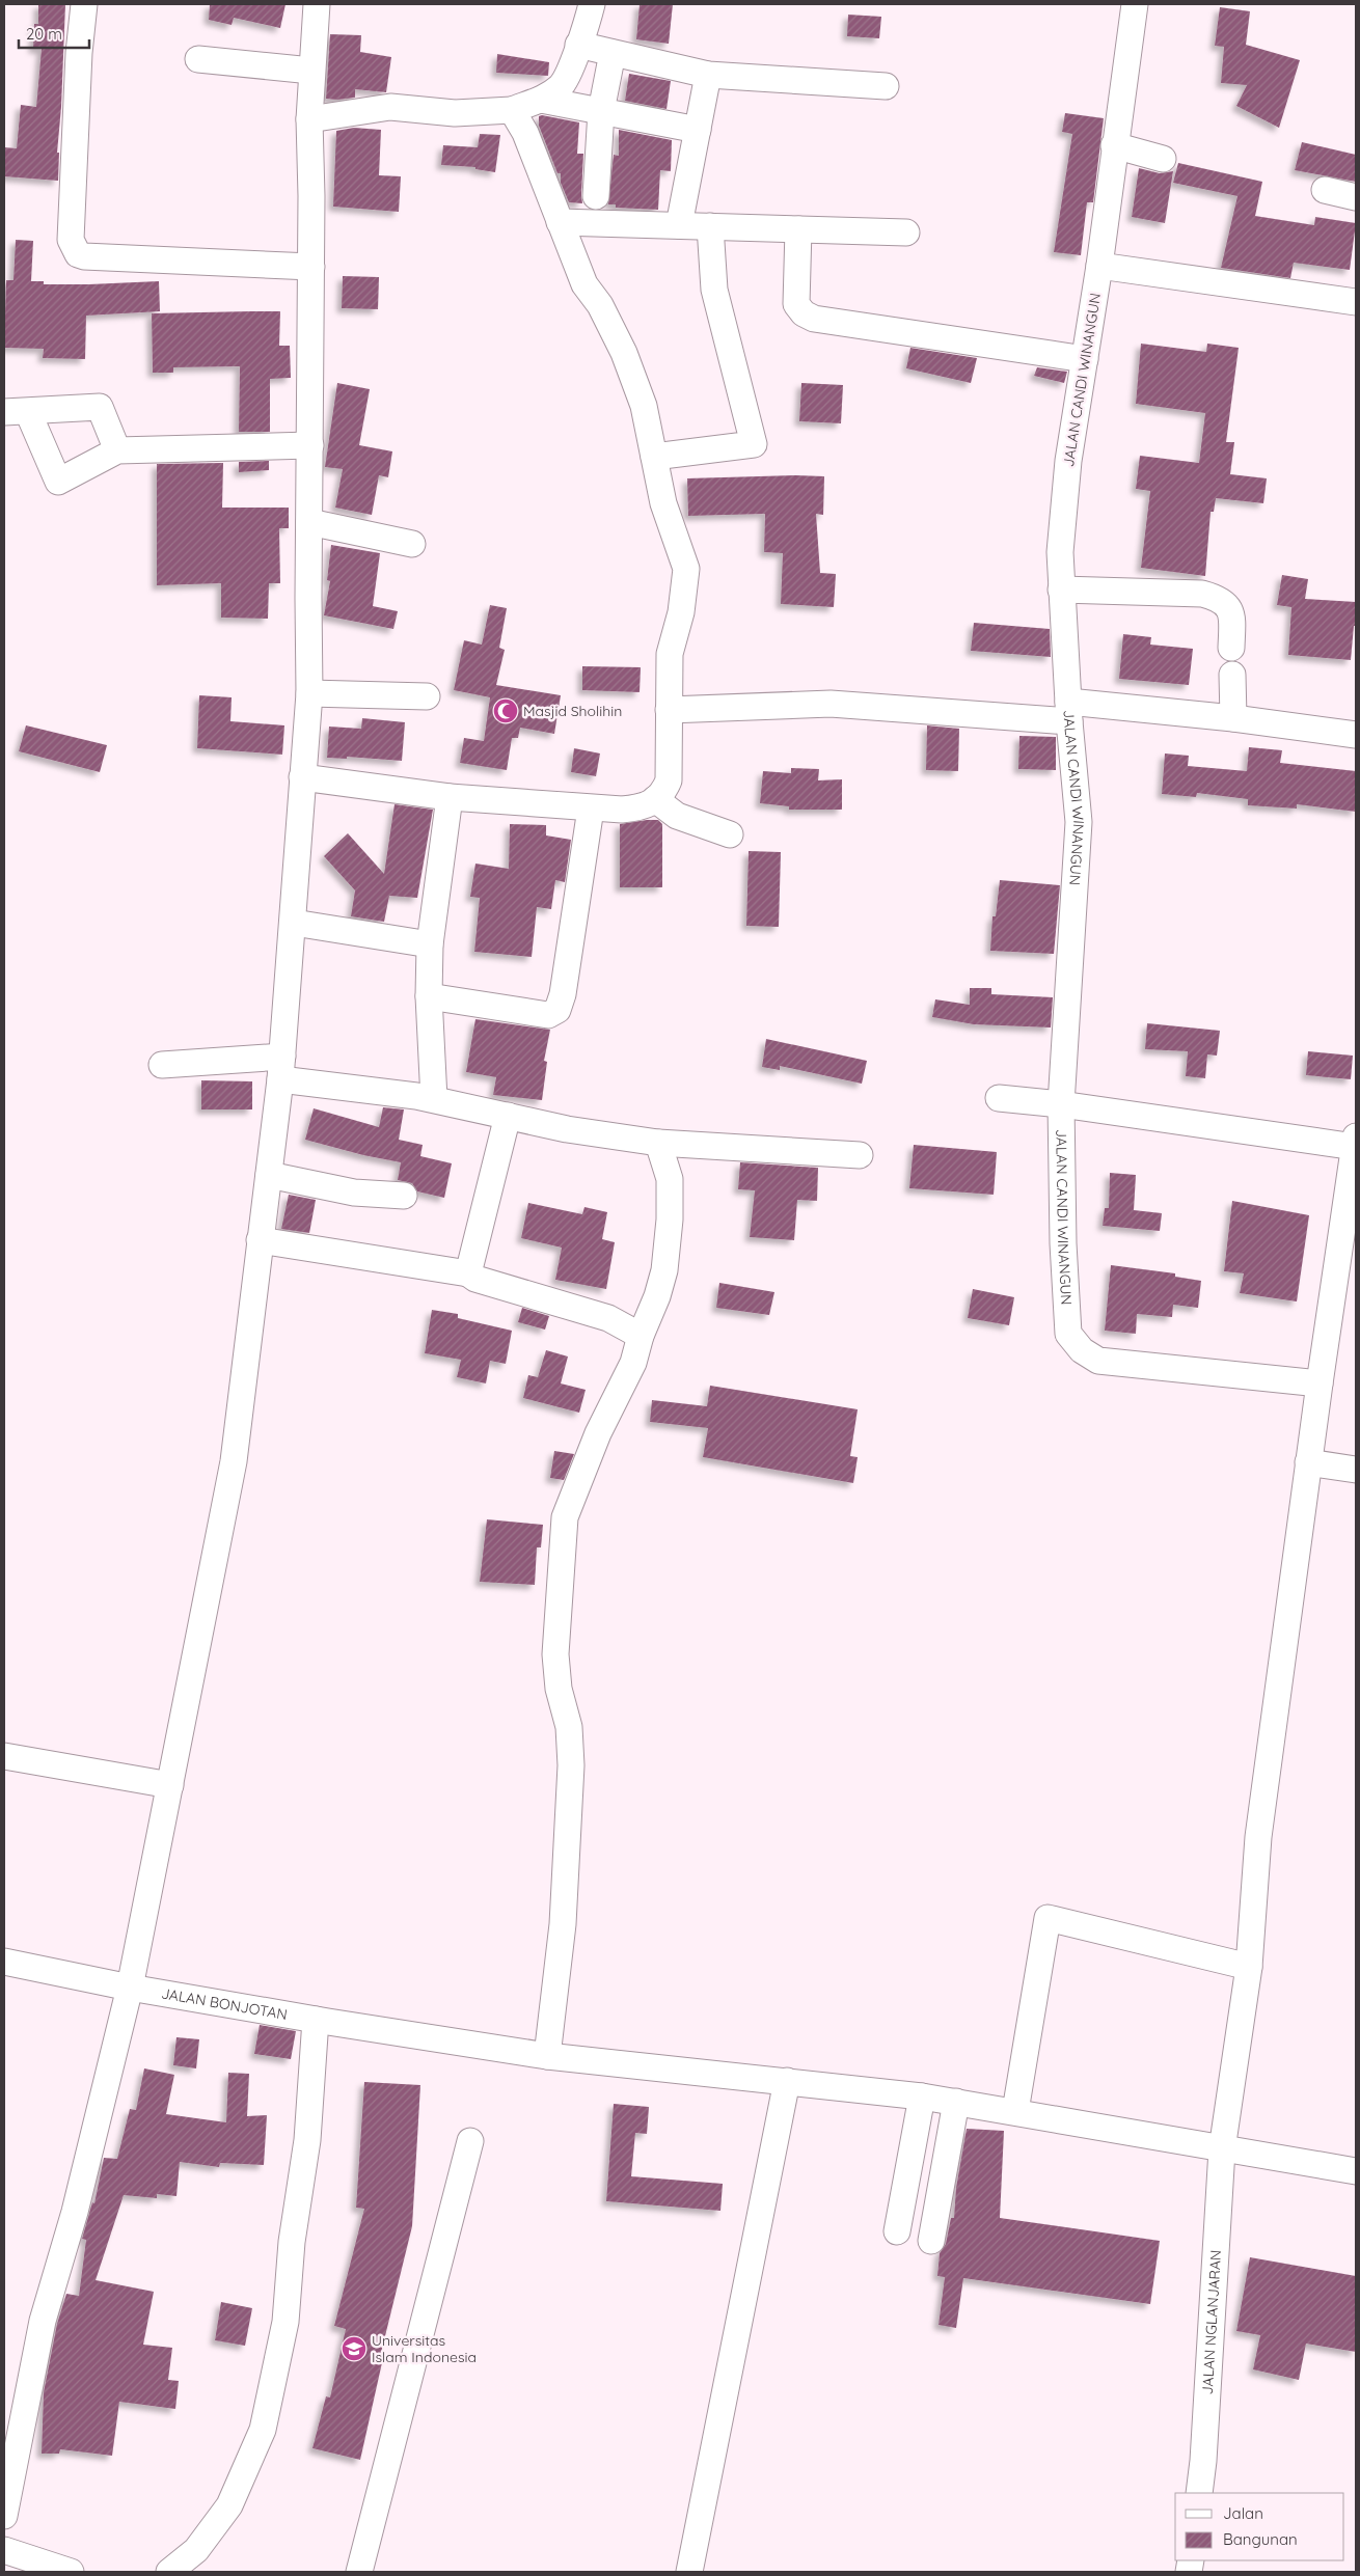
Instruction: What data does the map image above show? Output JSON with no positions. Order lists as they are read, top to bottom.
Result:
{
  "streets": {
    "street": ["JALAN CANDI WINANGUN", "JALAN BONJOTAN", "JALAN NGLANJARAN"]
  },
  "crossings": [
    ["JALAN CANDI WINANGUN", "JALAN NGLANJARAN"],
    ["JALAN BONJOTAN", "JALAN NGLANJARAN"]
  ],
  "places": {
    "mosque": ["Masjid Sholihin"],
    "school or university": ["Universitas Islam Indonesia"]
  },
  "legend": ["Jalan", "Bangunan"],
  "scale_bar": "20 m"
}
